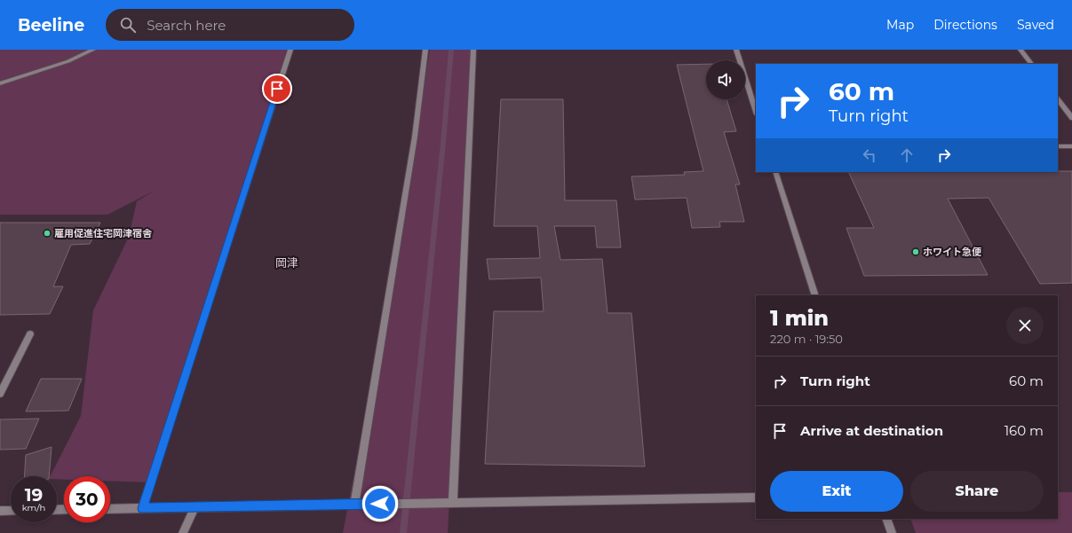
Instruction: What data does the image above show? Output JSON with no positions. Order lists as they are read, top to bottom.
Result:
{
  "districts": ["岡津"],
  "places": ["雇用促進住宅岡津宿舎", "ホワイト急便"],
  "page": {
    "header": "Beeline",
    "search": "Search here",
    "nav": ["Map", "Directions", "Saved"],
    "turn": ["60 m", "Turn right"],
    "heading": ["1 min", "220 m · 19:50"],
    "list": [
      {
        "name": "Turn right",
        "value": "60 m"
      },
      {
        "name": "Arrive at destination",
        "value": "160 m"
      }
    ],
    "buttons": ["Exit", "Share"],
    "speed": "19 km/h",
    "limit": "30"
  }
}
